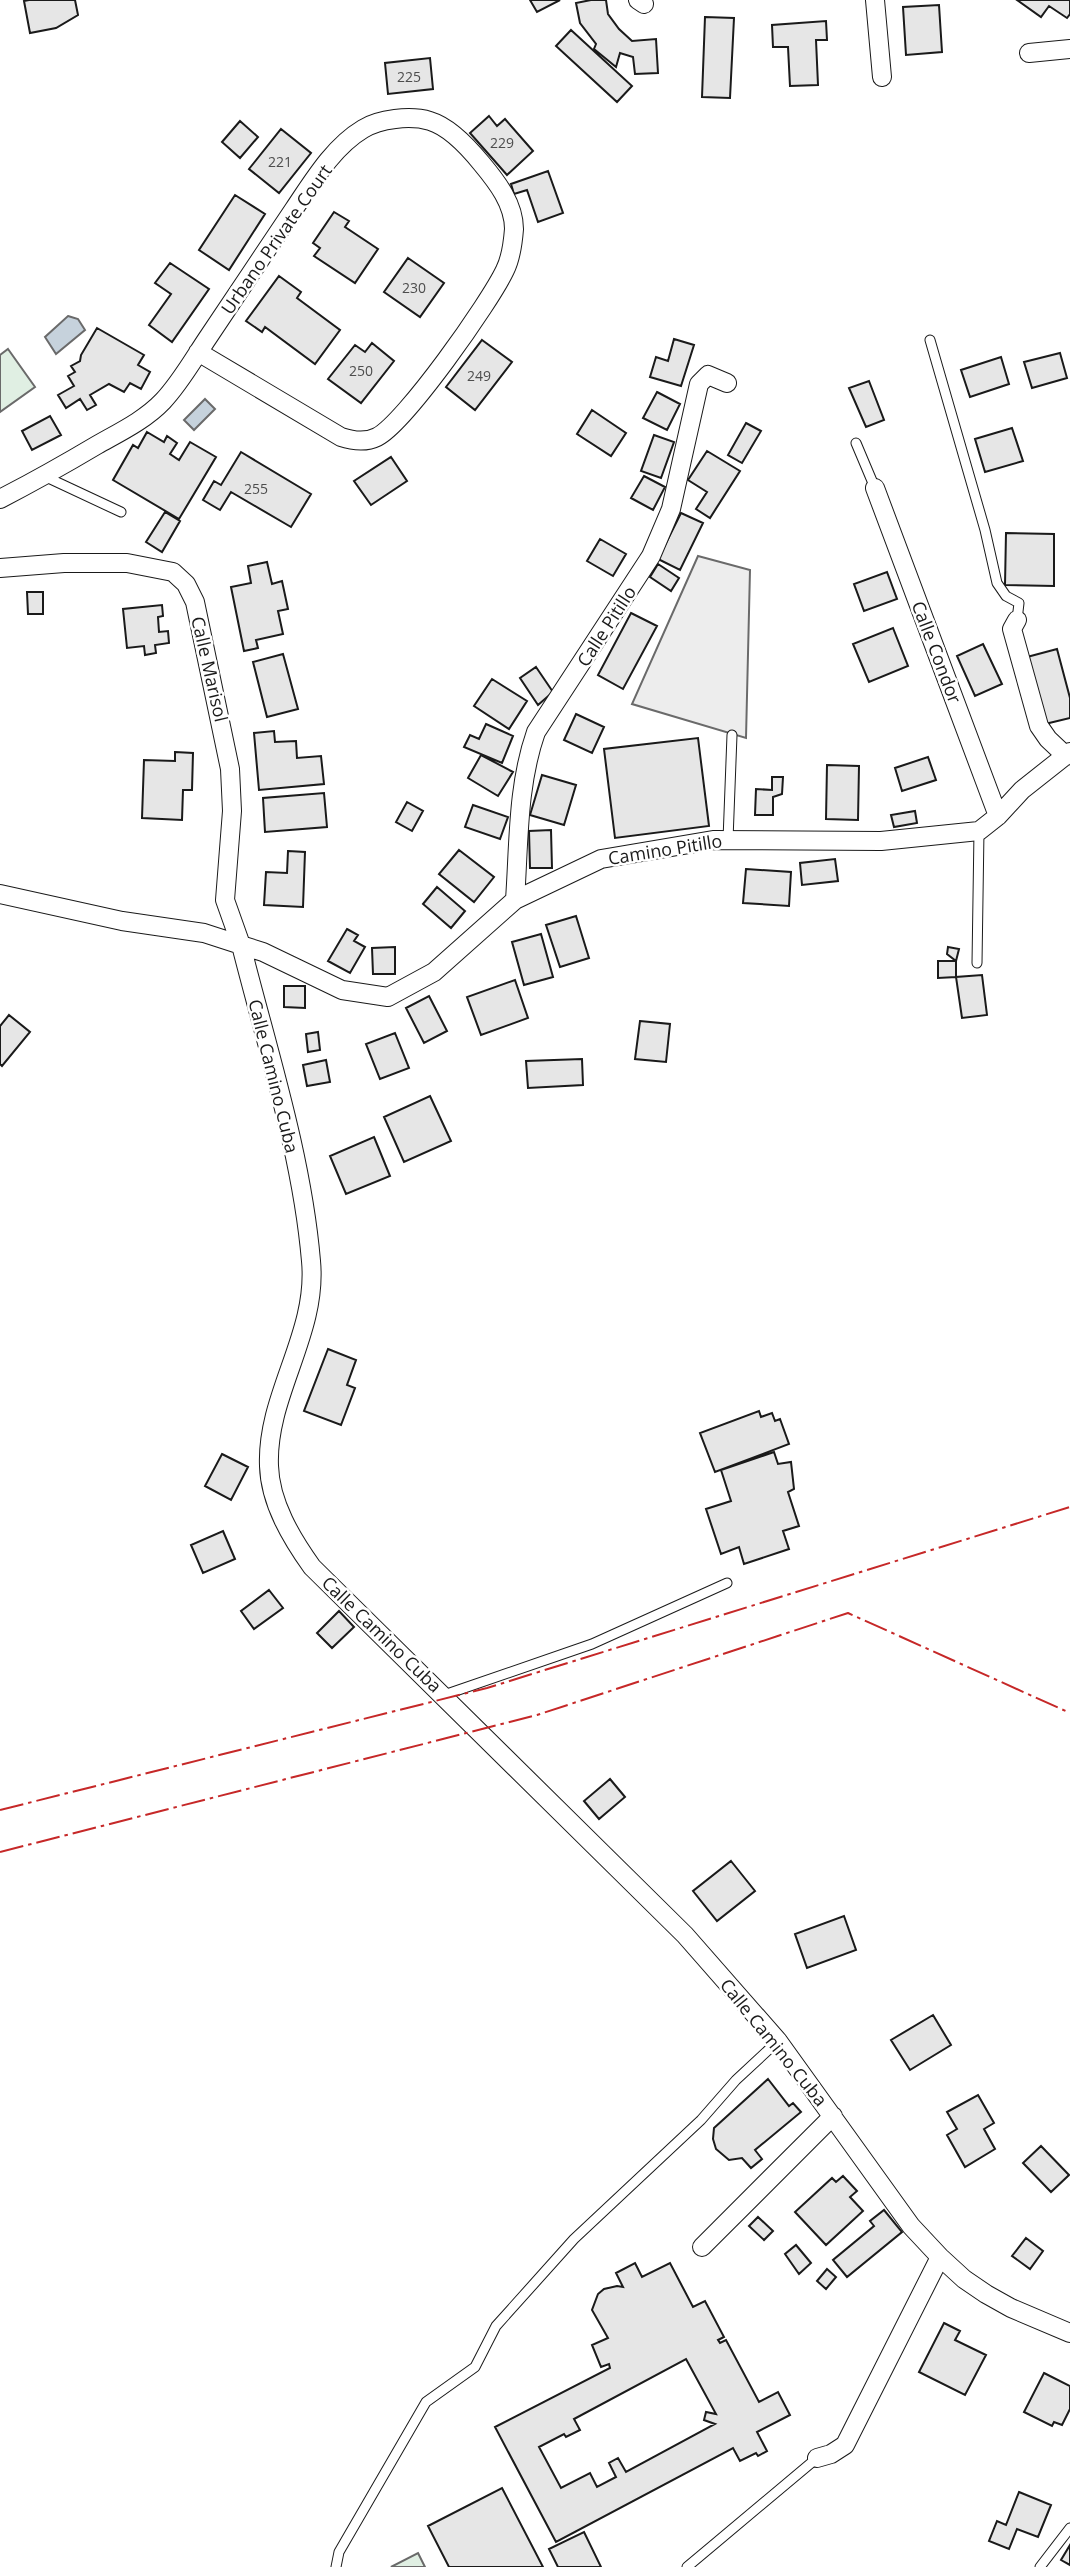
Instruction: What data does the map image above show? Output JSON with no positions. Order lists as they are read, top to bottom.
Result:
{
  "streets": {
    "street": [
      "Urbano Private Court",
      "Calle Pitillo",
      "Calle Condor",
      "Calle Marisol",
      "Camino Pitillo",
      "Calle Camino Cuba"
    ]
  },
  "crossings": [
    ["Calle Pitillo", "Camino Pitillo"],
    ["Calle Marisol", "Camino Pitillo"],
    ["Calle Marisol", "Calle Camino Cuba"],
    ["Camino Pitillo", "Calle Camino Cuba"]
  ],
  "house_numbers": [
    "225",
    "229",
    "221",
    "230",
    "250",
    "249",
    "255"
  ]
}
